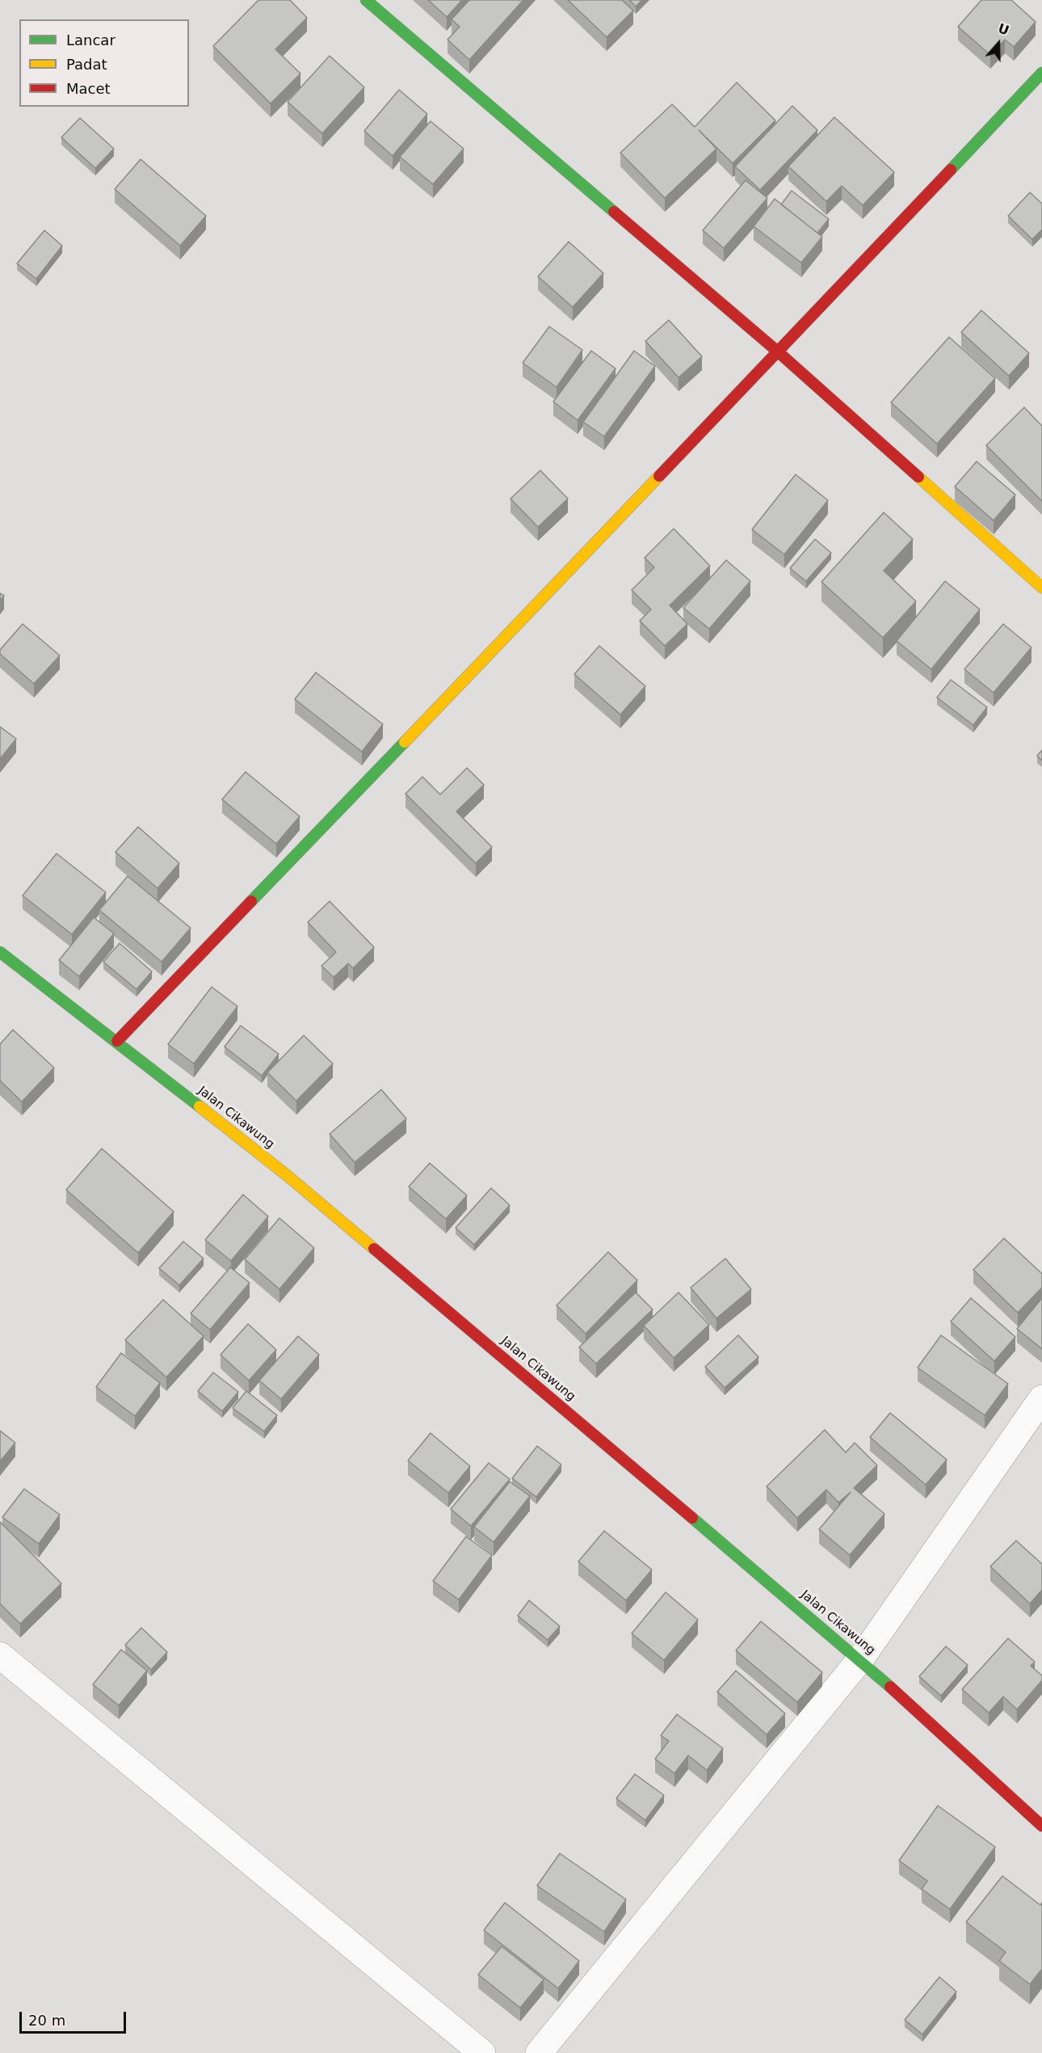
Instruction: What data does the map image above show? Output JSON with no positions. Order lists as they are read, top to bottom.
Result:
{
  "streets": {
    "street": ["Jalan Cikawung"]
  },
  "legend": ["Lancar", "Padat", "Macet"],
  "scale_bar": "20 m",
  "north": "top"
}
